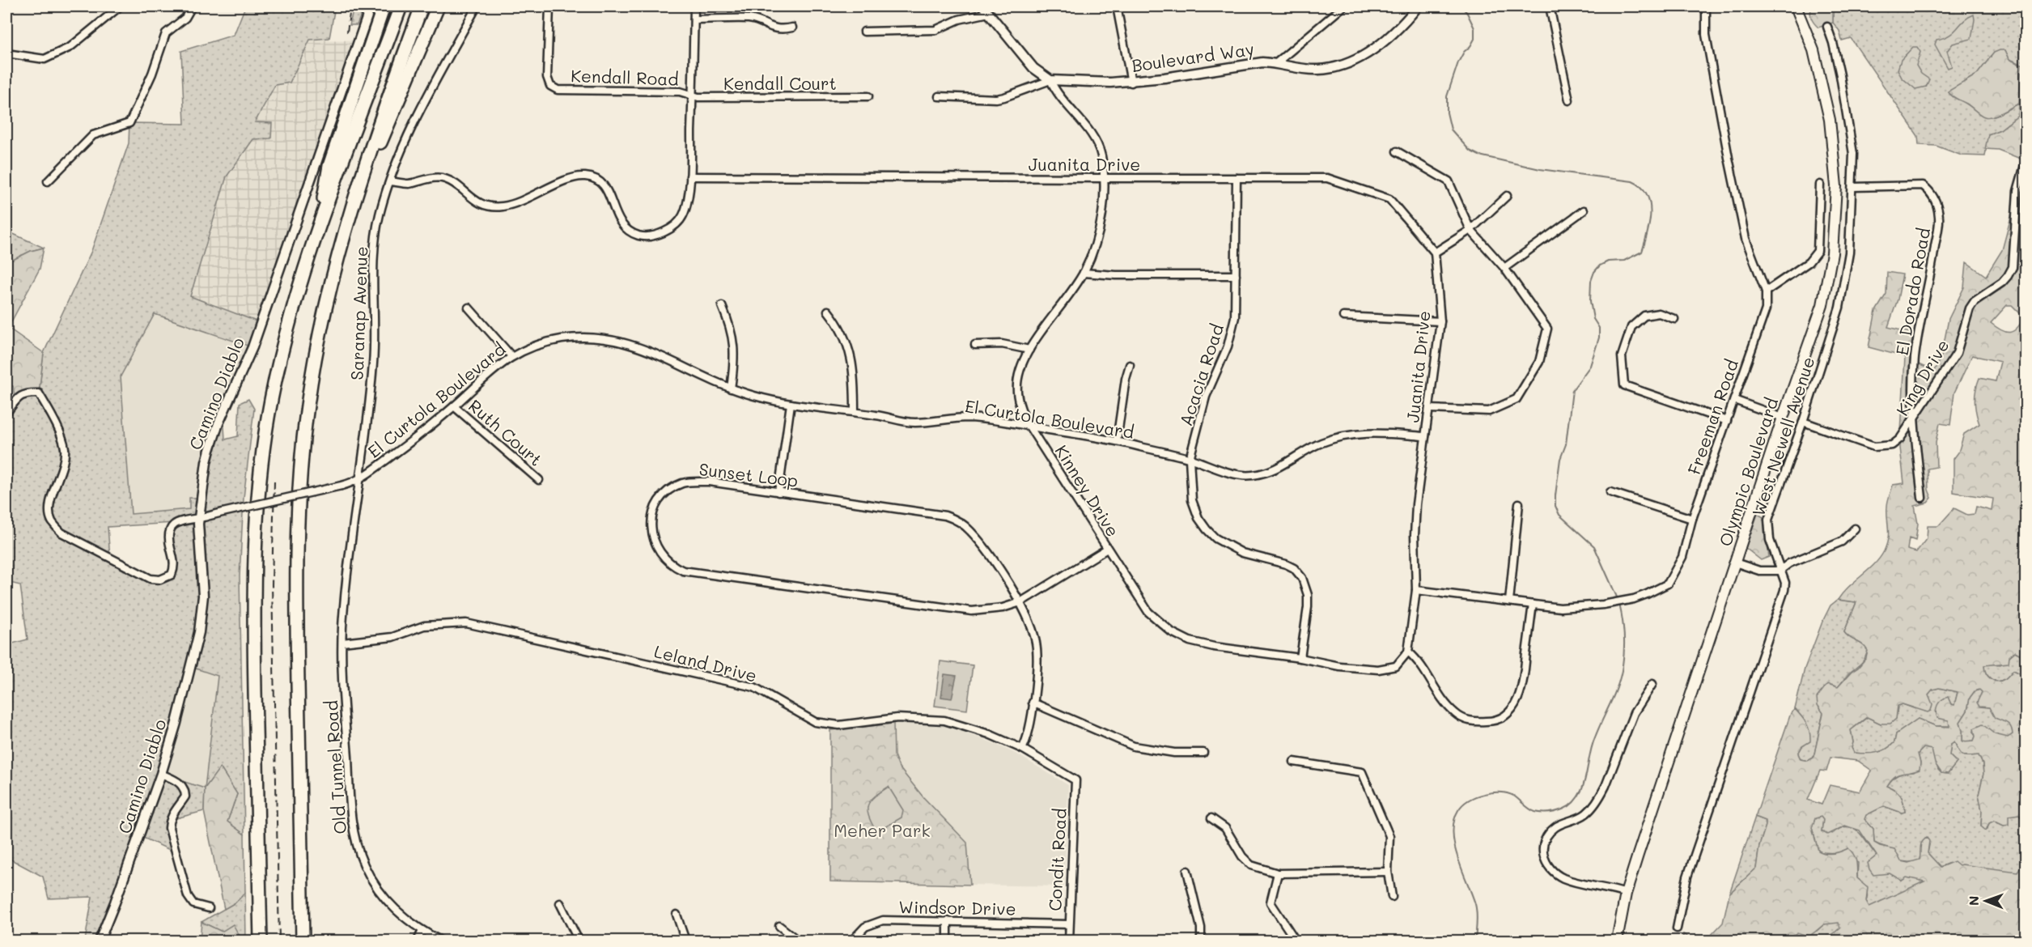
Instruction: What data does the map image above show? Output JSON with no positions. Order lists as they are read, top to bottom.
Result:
{
  "streets": {
    "main road": ["Olympic Boulevard"],
    "street": [
      "Boulevard Way",
      "Kendall Road",
      "Kendall Court",
      "Juanita Drive",
      "El Dorado Road",
      "Saranap Avenue",
      "Acacia Road",
      "King Drive",
      "Camino Diablo",
      "El Curtola Boulevard",
      "Freeman Road",
      "Ruth Court",
      "West Newell Avenue",
      "Sunset Loop",
      "Kinney Drive",
      "Leland Drive",
      "Old Tunnel Road",
      "Condit Road",
      "Windsor Drive"
    ]
  },
  "crossings": [
    ["Boulevard Way", "Kinney Drive"],
    ["Kendall Road", "Kendall Court"],
    ["Juanita Drive", "Acacia Road"],
    ["Juanita Drive", "El Curtola Boulevard"],
    ["Juanita Drive", "Freeman Road"],
    ["Juanita Drive", "Kinney Drive"],
    ["El Dorado Road", "King Drive"],
    ["El Dorado Road", "West Newell Avenue"],
    ["Saranap Avenue", "El Curtola Boulevard"],
    ["Saranap Avenue", "Leland Drive"],
    ["Saranap Avenue", "Old Tunnel Road"],
    ["Acacia Road", "El Curtola Boulevard"],
    ["Acacia Road", "Kinney Drive"],
    ["King Drive", "West Newell Avenue"],
    ["Camino Diablo", "El Curtola Boulevard"],
    ["El Curtola Boulevard", "Ruth Court"],
    ["El Curtola Boulevard", "Kinney Drive"],
    ["Sunset Loop", "Kinney Drive"],
    ["Leland Drive", "Old Tunnel Road"],
    ["Leland Drive", "Condit Road"],
    ["Condit Road", "Windsor Drive"]
  ],
  "parks": ["Meher Park"],
  "north": "left"
}
